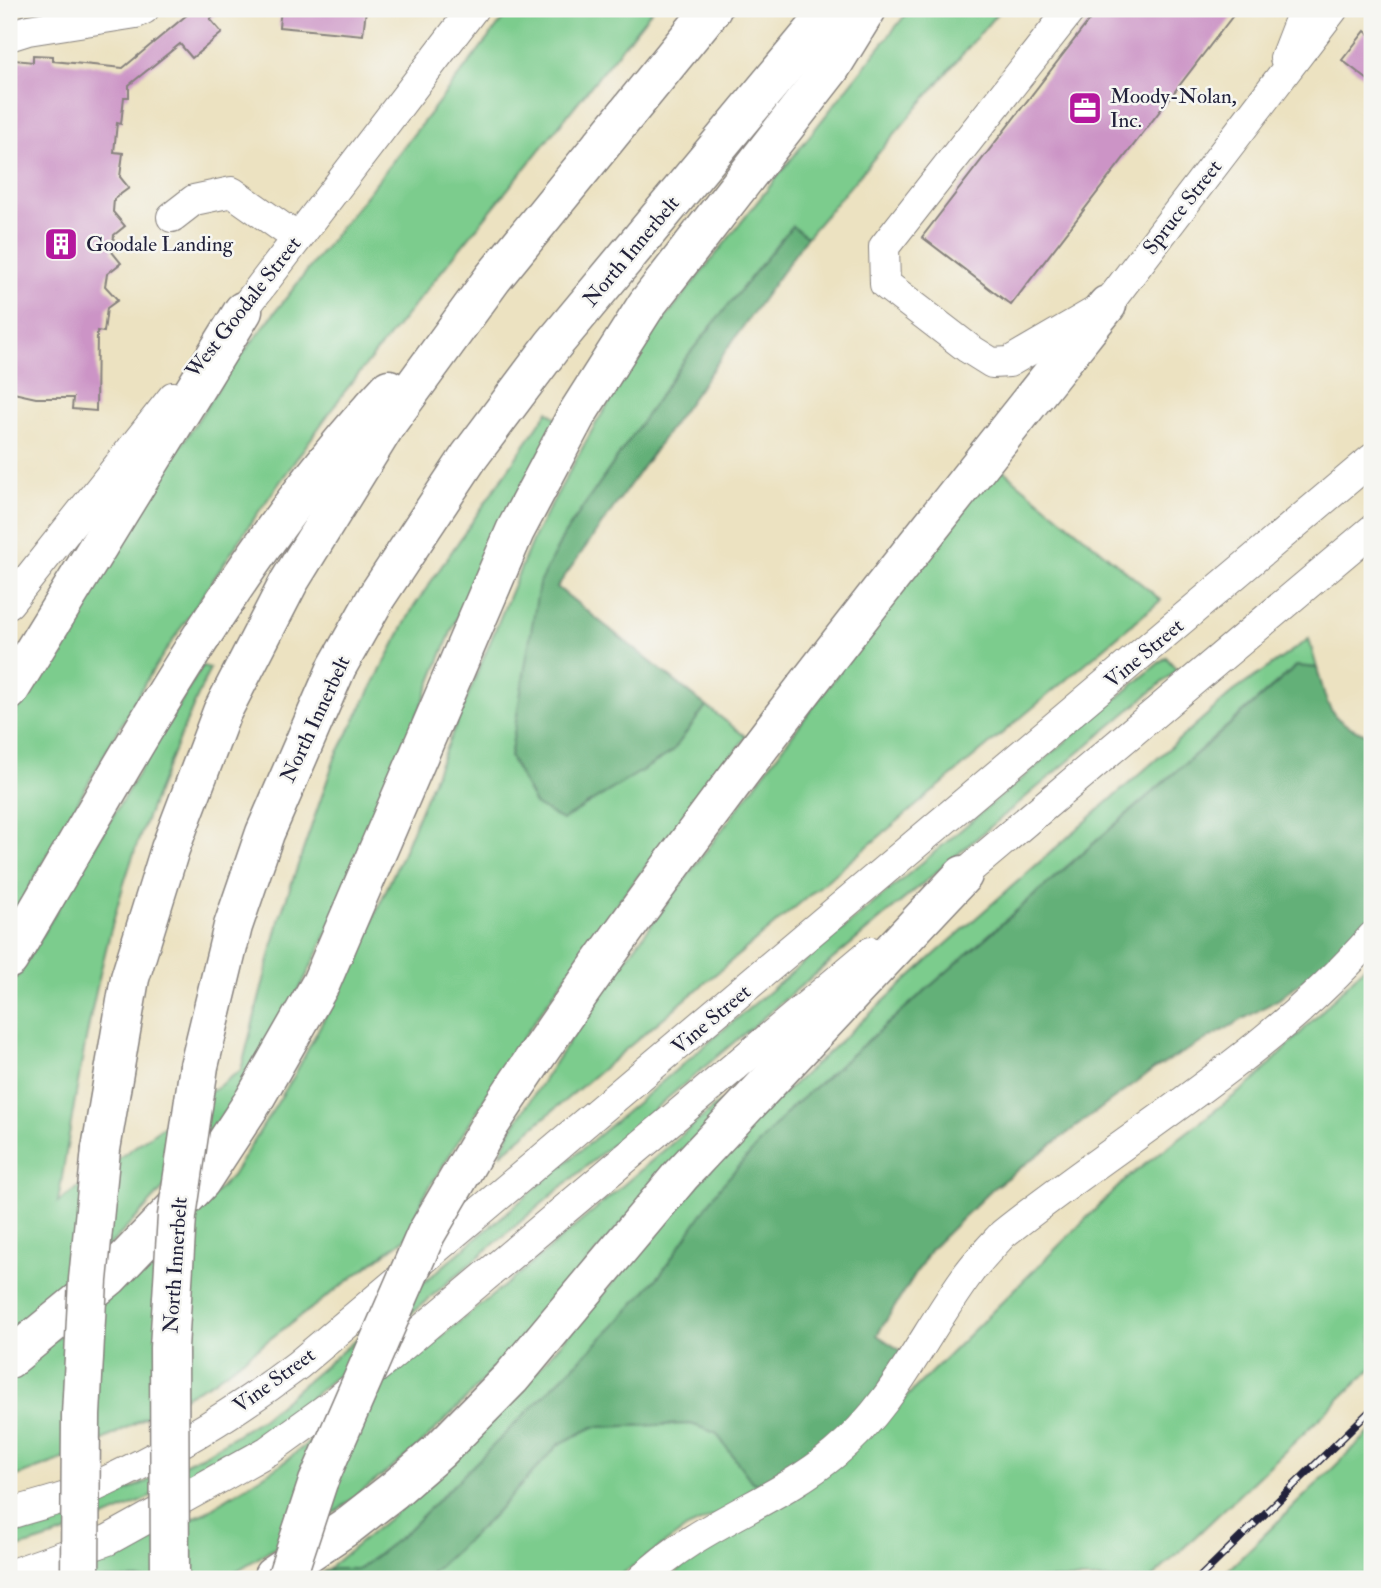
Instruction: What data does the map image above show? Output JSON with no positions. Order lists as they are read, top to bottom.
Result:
{
  "streets": {
    "highway": ["North Innerbelt"],
    "street": ["Spruce Street", "West Goodale Street", "Vine Street"]
  },
  "places": {
    "office": ["Moody-Nolan, Inc."],
    "building": ["Goodale Landing"]
  }
}
